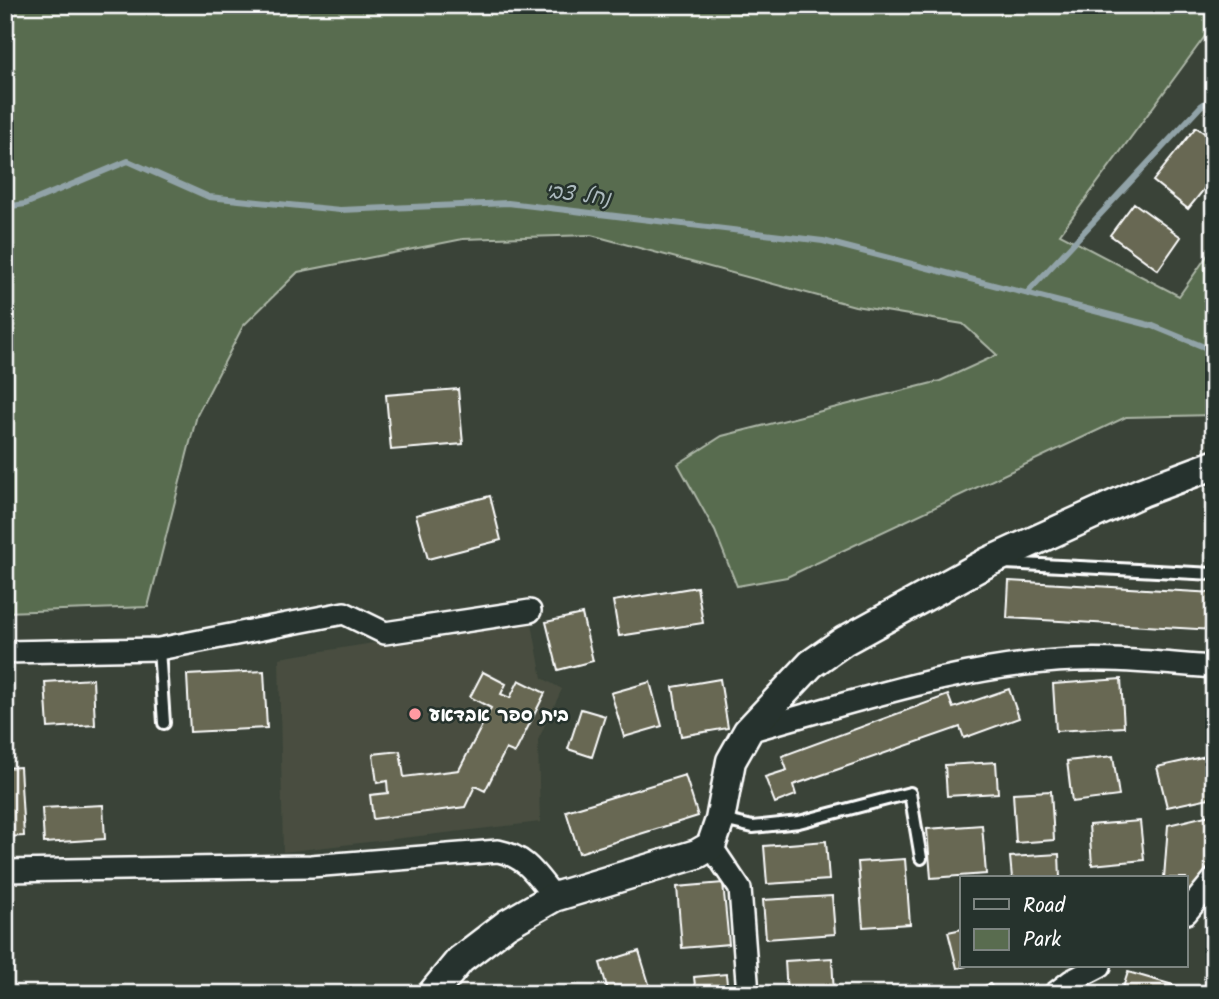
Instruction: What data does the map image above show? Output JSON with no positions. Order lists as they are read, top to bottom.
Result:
{
  "water": ["נחל צבי"],
  "places": ["בית ספר אבדאע"],
  "legend": ["Road", "Park"]
}
